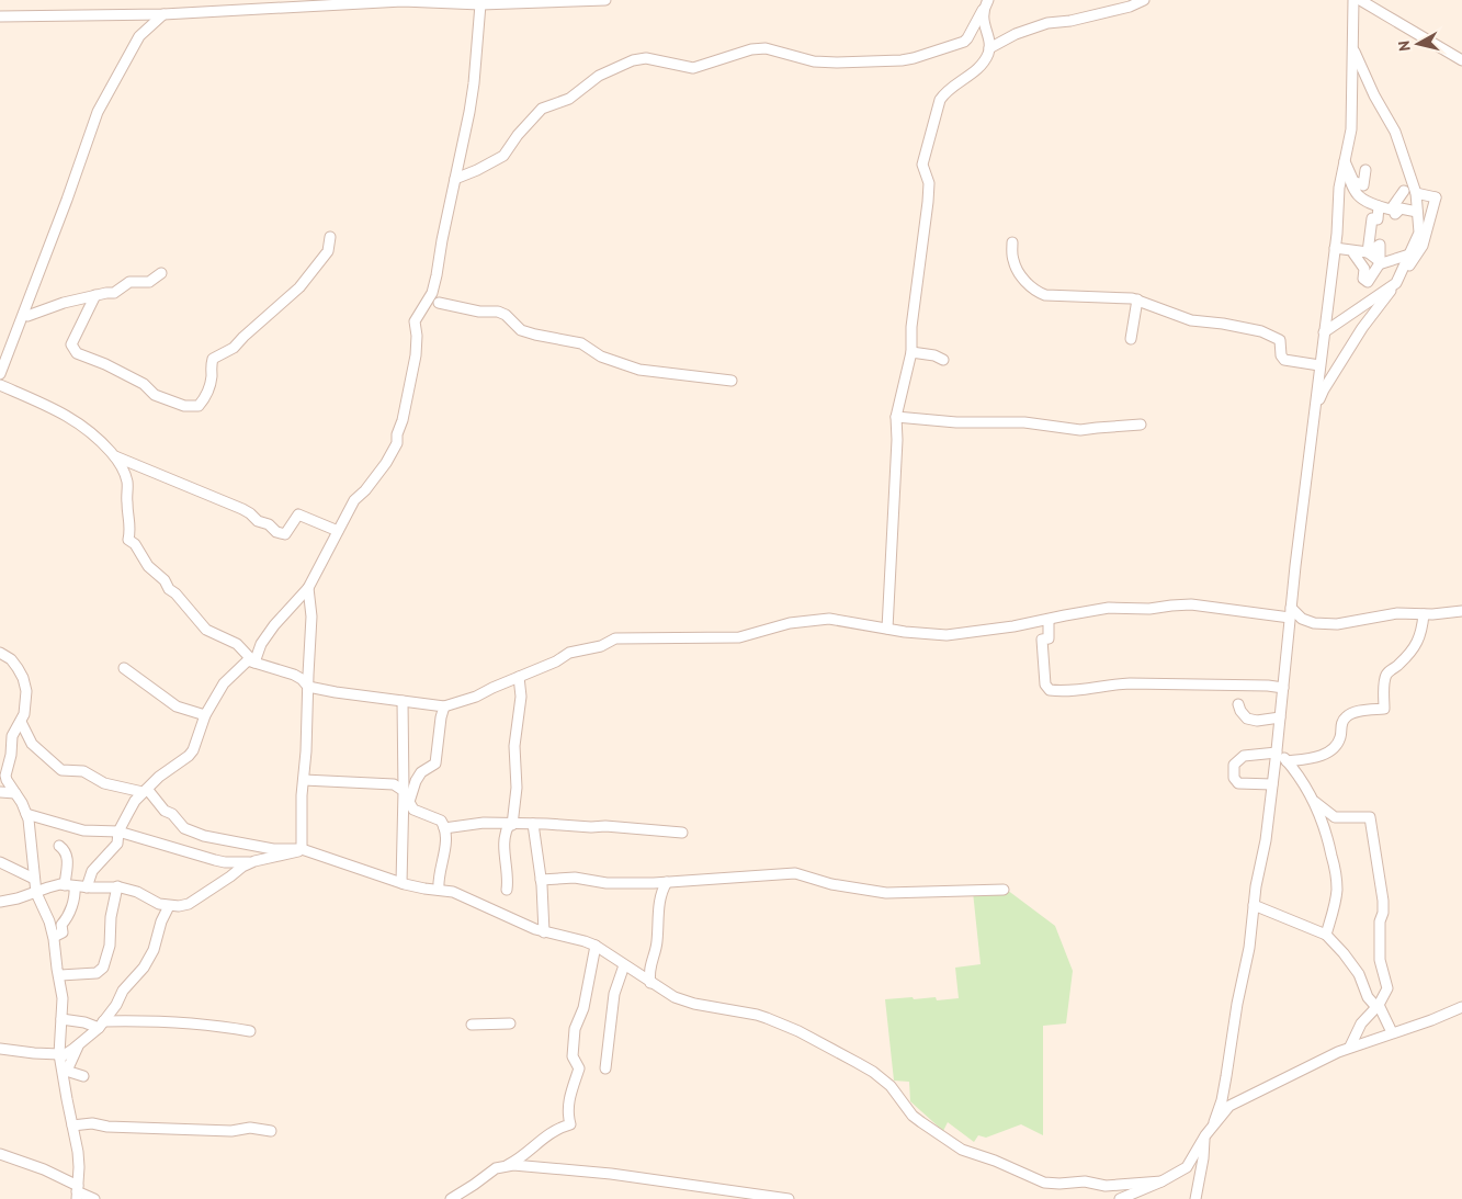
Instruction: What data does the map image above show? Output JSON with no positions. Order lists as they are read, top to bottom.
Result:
{
  "north": "left"
}
